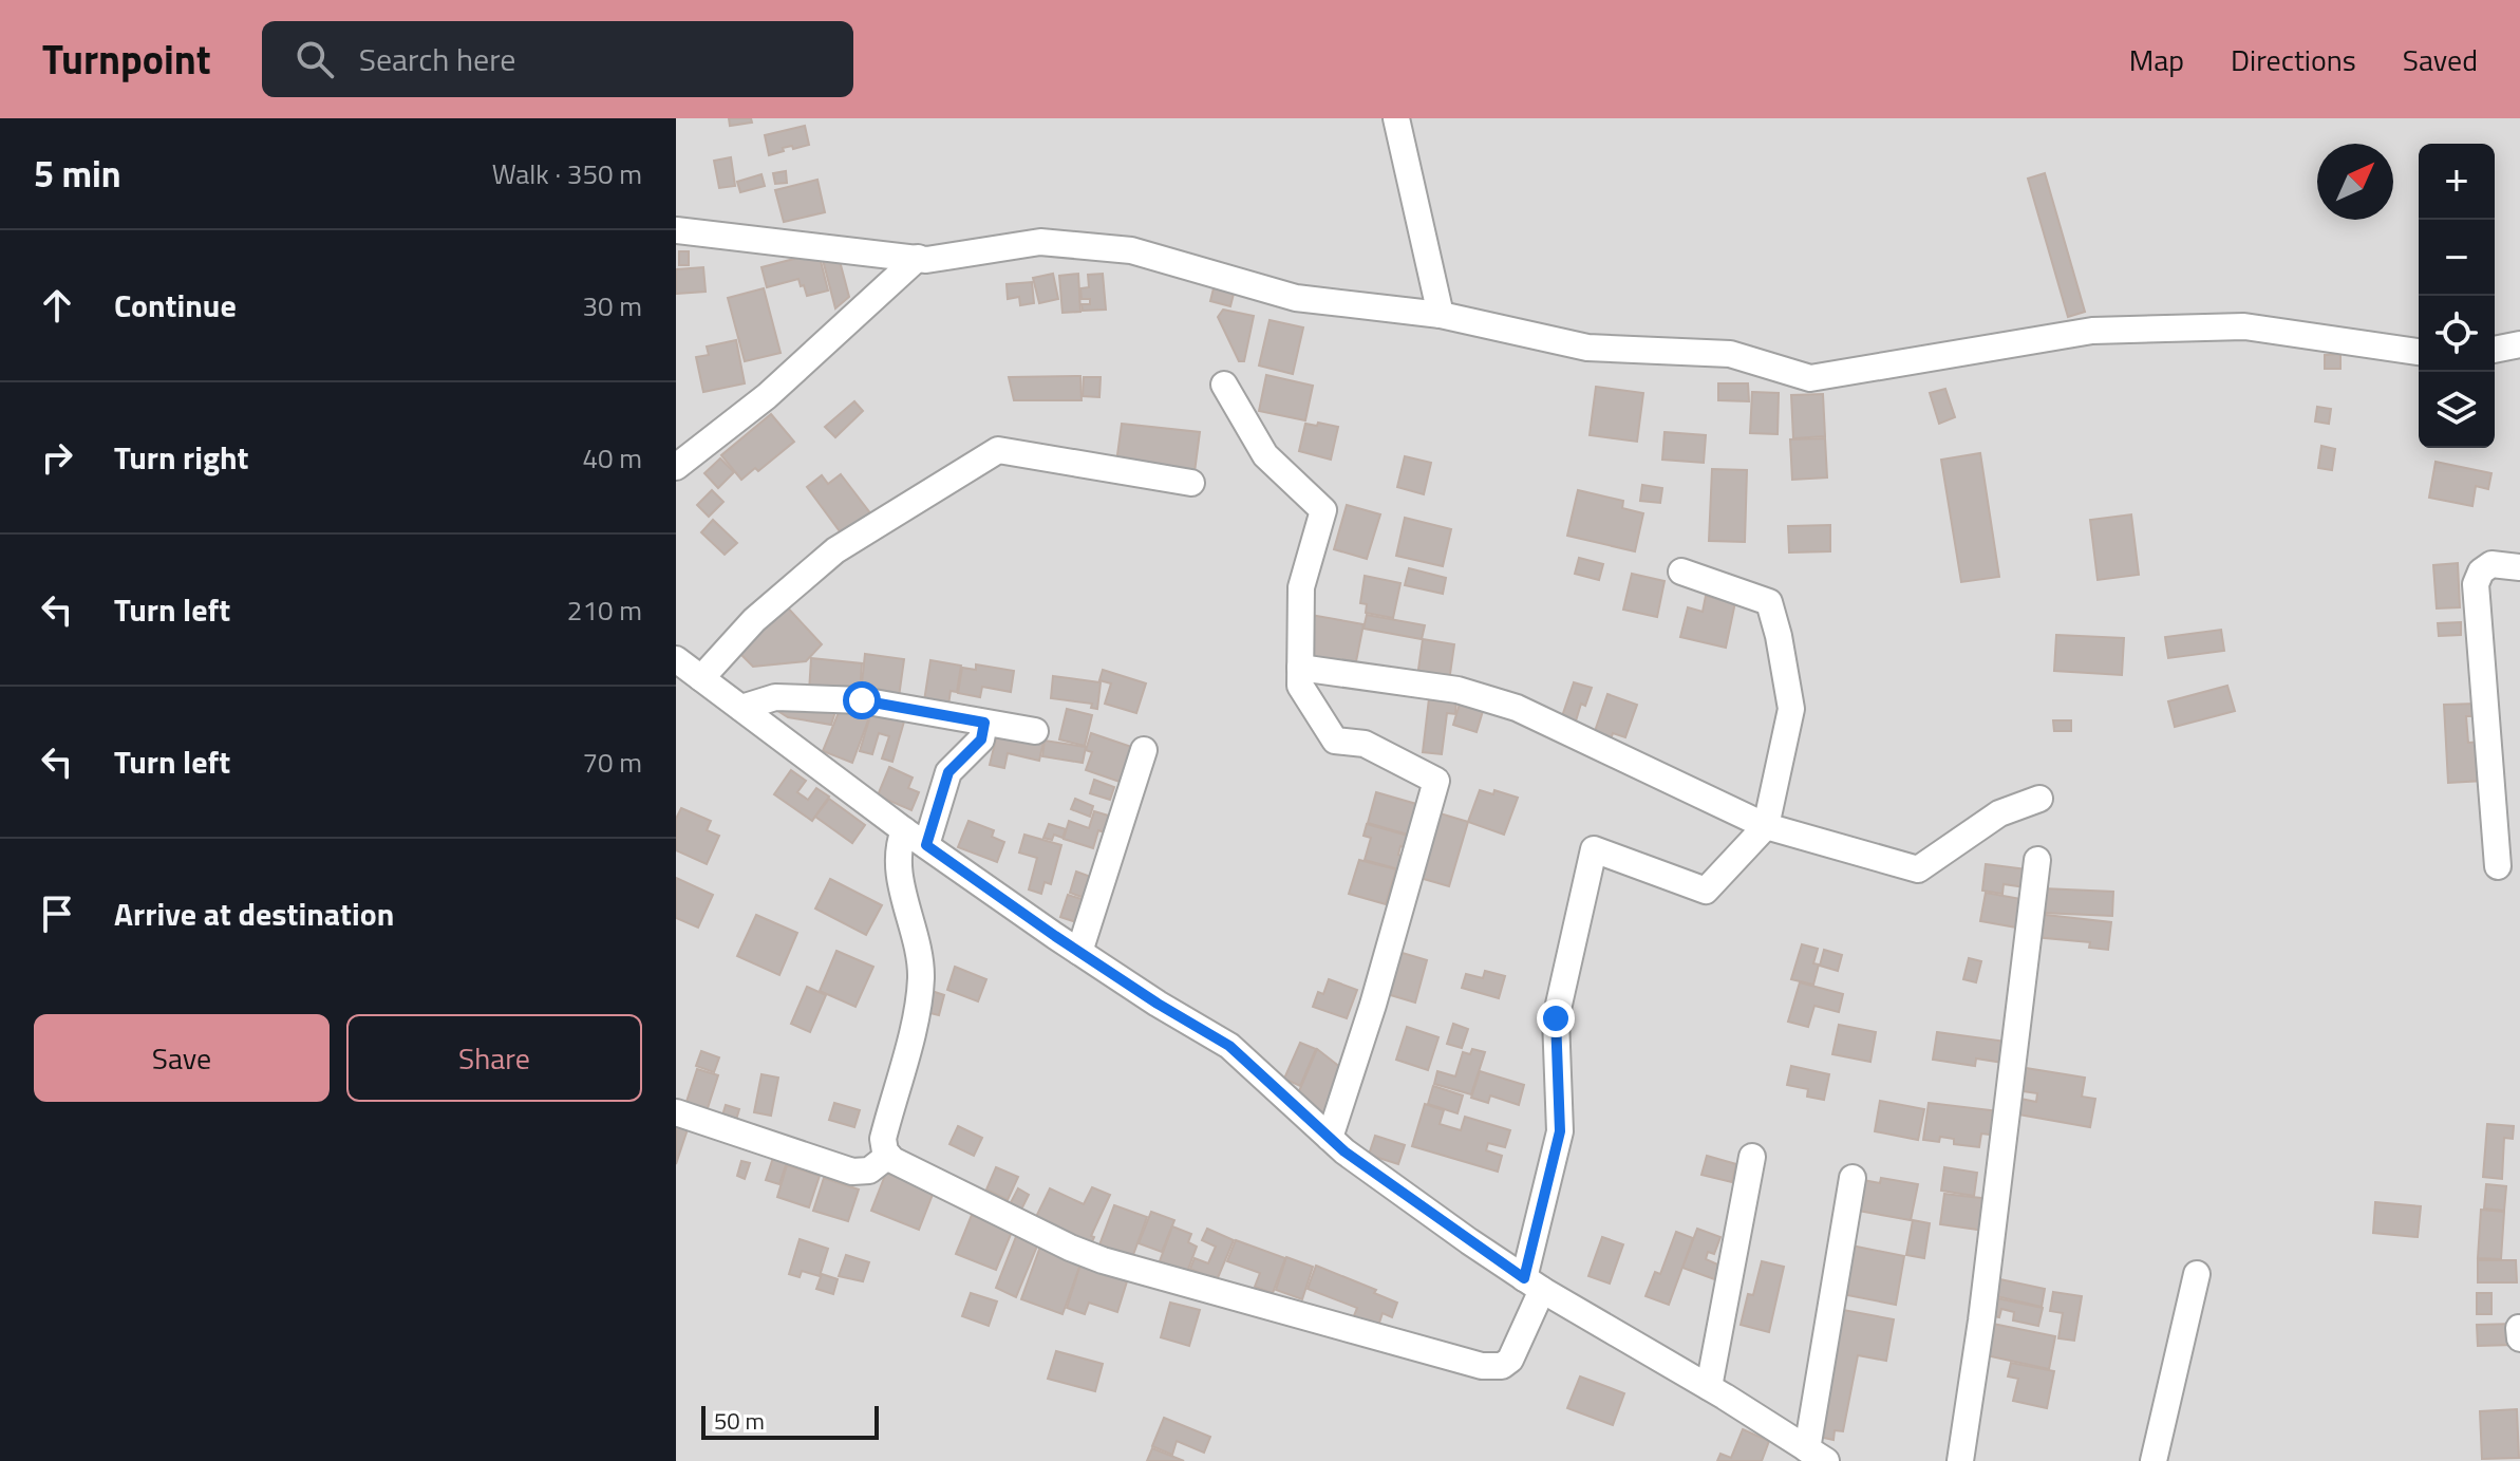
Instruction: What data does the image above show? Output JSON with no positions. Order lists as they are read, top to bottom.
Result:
{
  "scale_bar": "50 m",
  "north": "top right",
  "page": {
    "header": "Turnpoint",
    "search": "Search here",
    "nav": ["Map", "Directions", "Saved"],
    "heading": ["5 min", "Walk · 350 m"],
    "map_buttons": ["+", "−"],
    "list": [
      ["Continue", "30 m"],
      ["Turn right", "40 m"],
      ["Turn left", "210 m"],
      ["Turn left", "70 m"],
      "Arrive at destination"
    ],
    "buttons": ["Save", "Share"],
    "scale": "50 m"
  }
}
